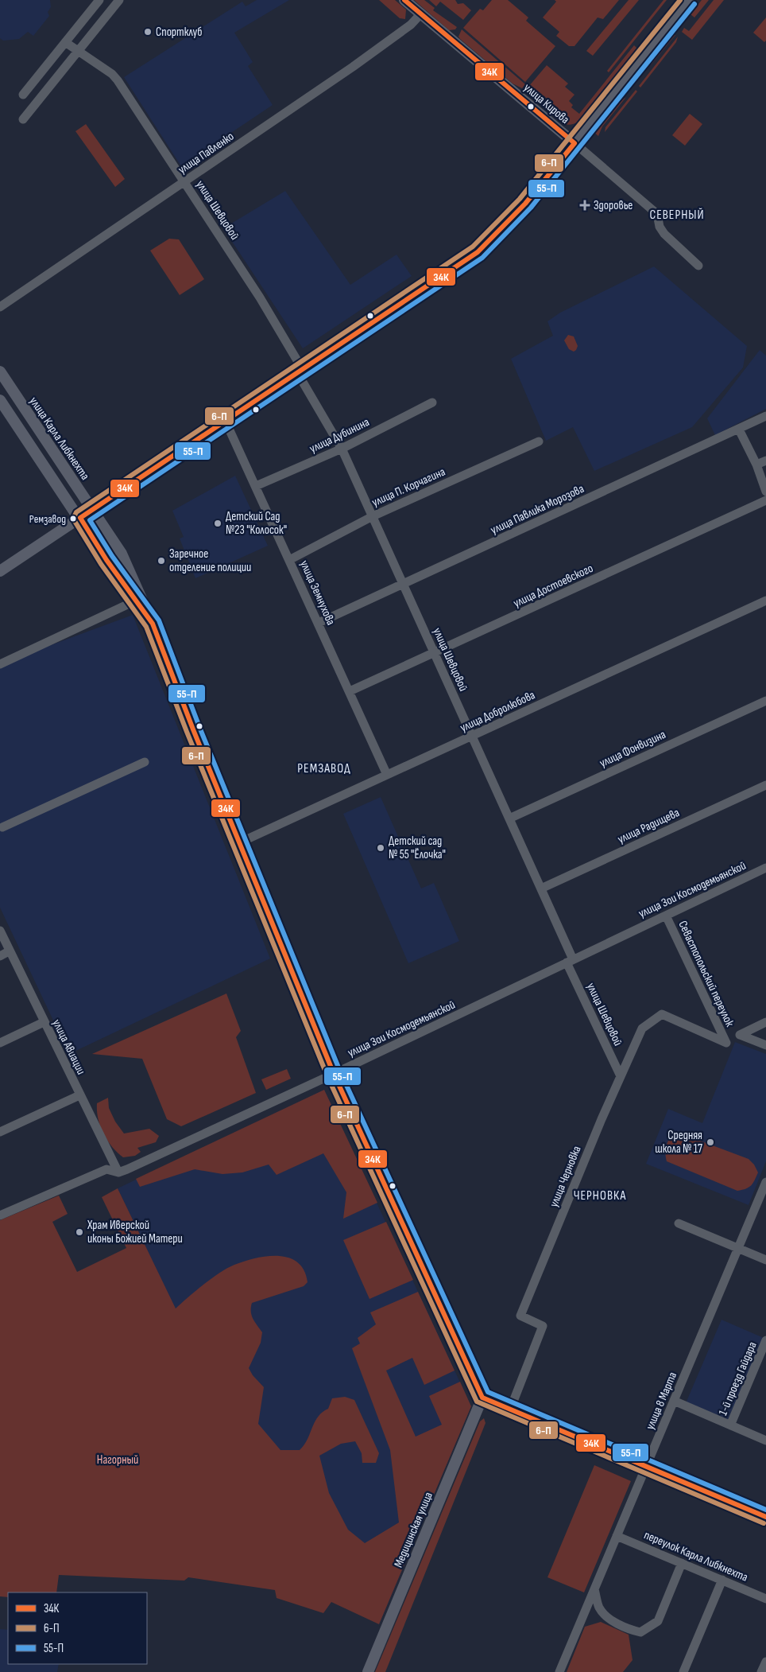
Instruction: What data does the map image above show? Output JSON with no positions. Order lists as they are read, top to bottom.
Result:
{
  "streets": {
    "main road": ["улица Кирова", "улица Карла Либкнехта", "Медицинская улица"],
    "street": [
      "улица Павленко",
      "улица Шевцовой",
      "улица Дубинина",
      "улица П. Корчагина",
      "улица Павлика Морозова",
      "улица Достоевского",
      "улица Земнухова",
      "улица Добролюбова",
      "улица Фонвизина",
      "улица Радищева",
      "улица Зои Космодемьянской",
      "Севастопольский переулок",
      "улица Авиации",
      "улица Черновка",
      "1-й проезд Гайдара",
      "улица 8 Марта",
      "переулок Карла Либкнехта"
    ]
  },
  "crossings": [
    ["улица Кирова", "улица Павленко"],
    ["улица Павленко", "улица Шевцовой"],
    ["улица Шевцовой", "улица Дубинина"],
    ["улица Шевцовой", "улица П. Корчагина"],
    ["улица Шевцовой", "улица Павлика Морозова"],
    ["улица Шевцовой", "улица Достоевского"],
    ["улица Шевцовой", "улица Добролюбова"],
    ["улица Шевцовой", "улица Фонвизина"],
    ["улица Шевцовой", "улица Радищева"],
    ["улица Шевцовой", "улица Зои Космодемьянской"],
    ["улица Шевцовой", "улица Черновка"],
    ["улица Дубинина", "улица Земнухова"],
    ["улица Карла Либкнехта", "улица Добролюбова"],
    ["улица Карла Либкнехта", "улица Зои Космодемьянской"],
    ["улица Карла Либкнехта", "Медицинская улица"],
    ["улица П. Корчагина", "улица Земнухова"],
    ["улица Павлика Морозова", "улица Земнухова"],
    ["улица Достоевского", "улица Земнухова"],
    ["улица Земнухова", "улица Добролюбова"],
    ["улица Зои Космодемьянской", "Севастопольский переулок"],
    ["улица Зои Космодемьянской", "улица Авиации"],
    ["Севастопольский переулок", "улица Черновка"],
    ["улица 8 Марта", "переулок Карла Либкнехта"]
  ],
  "districts": ["СЕВЕРНЫЙ", "РЕМЗАВОД", "ЧЕРНОВКА"],
  "parks": ["Нагорный"],
  "places": {
    "other": [
      "Спортклуб",
      "Ремзавод",
      "Детский Сад №23 \"Колосок\"",
      "Заречное отделение полиции",
      "Детский сад № 55 \"Ёлочка\"",
      "Средняя школа № 17",
      "Храм Иверской иконы Божией Матери"
    ],
    "health": ["Здоровье"]
  },
  "lines": ["transit line 34К", "transit line 6-П", "transit line 55-П"],
  "legend": ["34К", "6-П", "55-П"]
}
